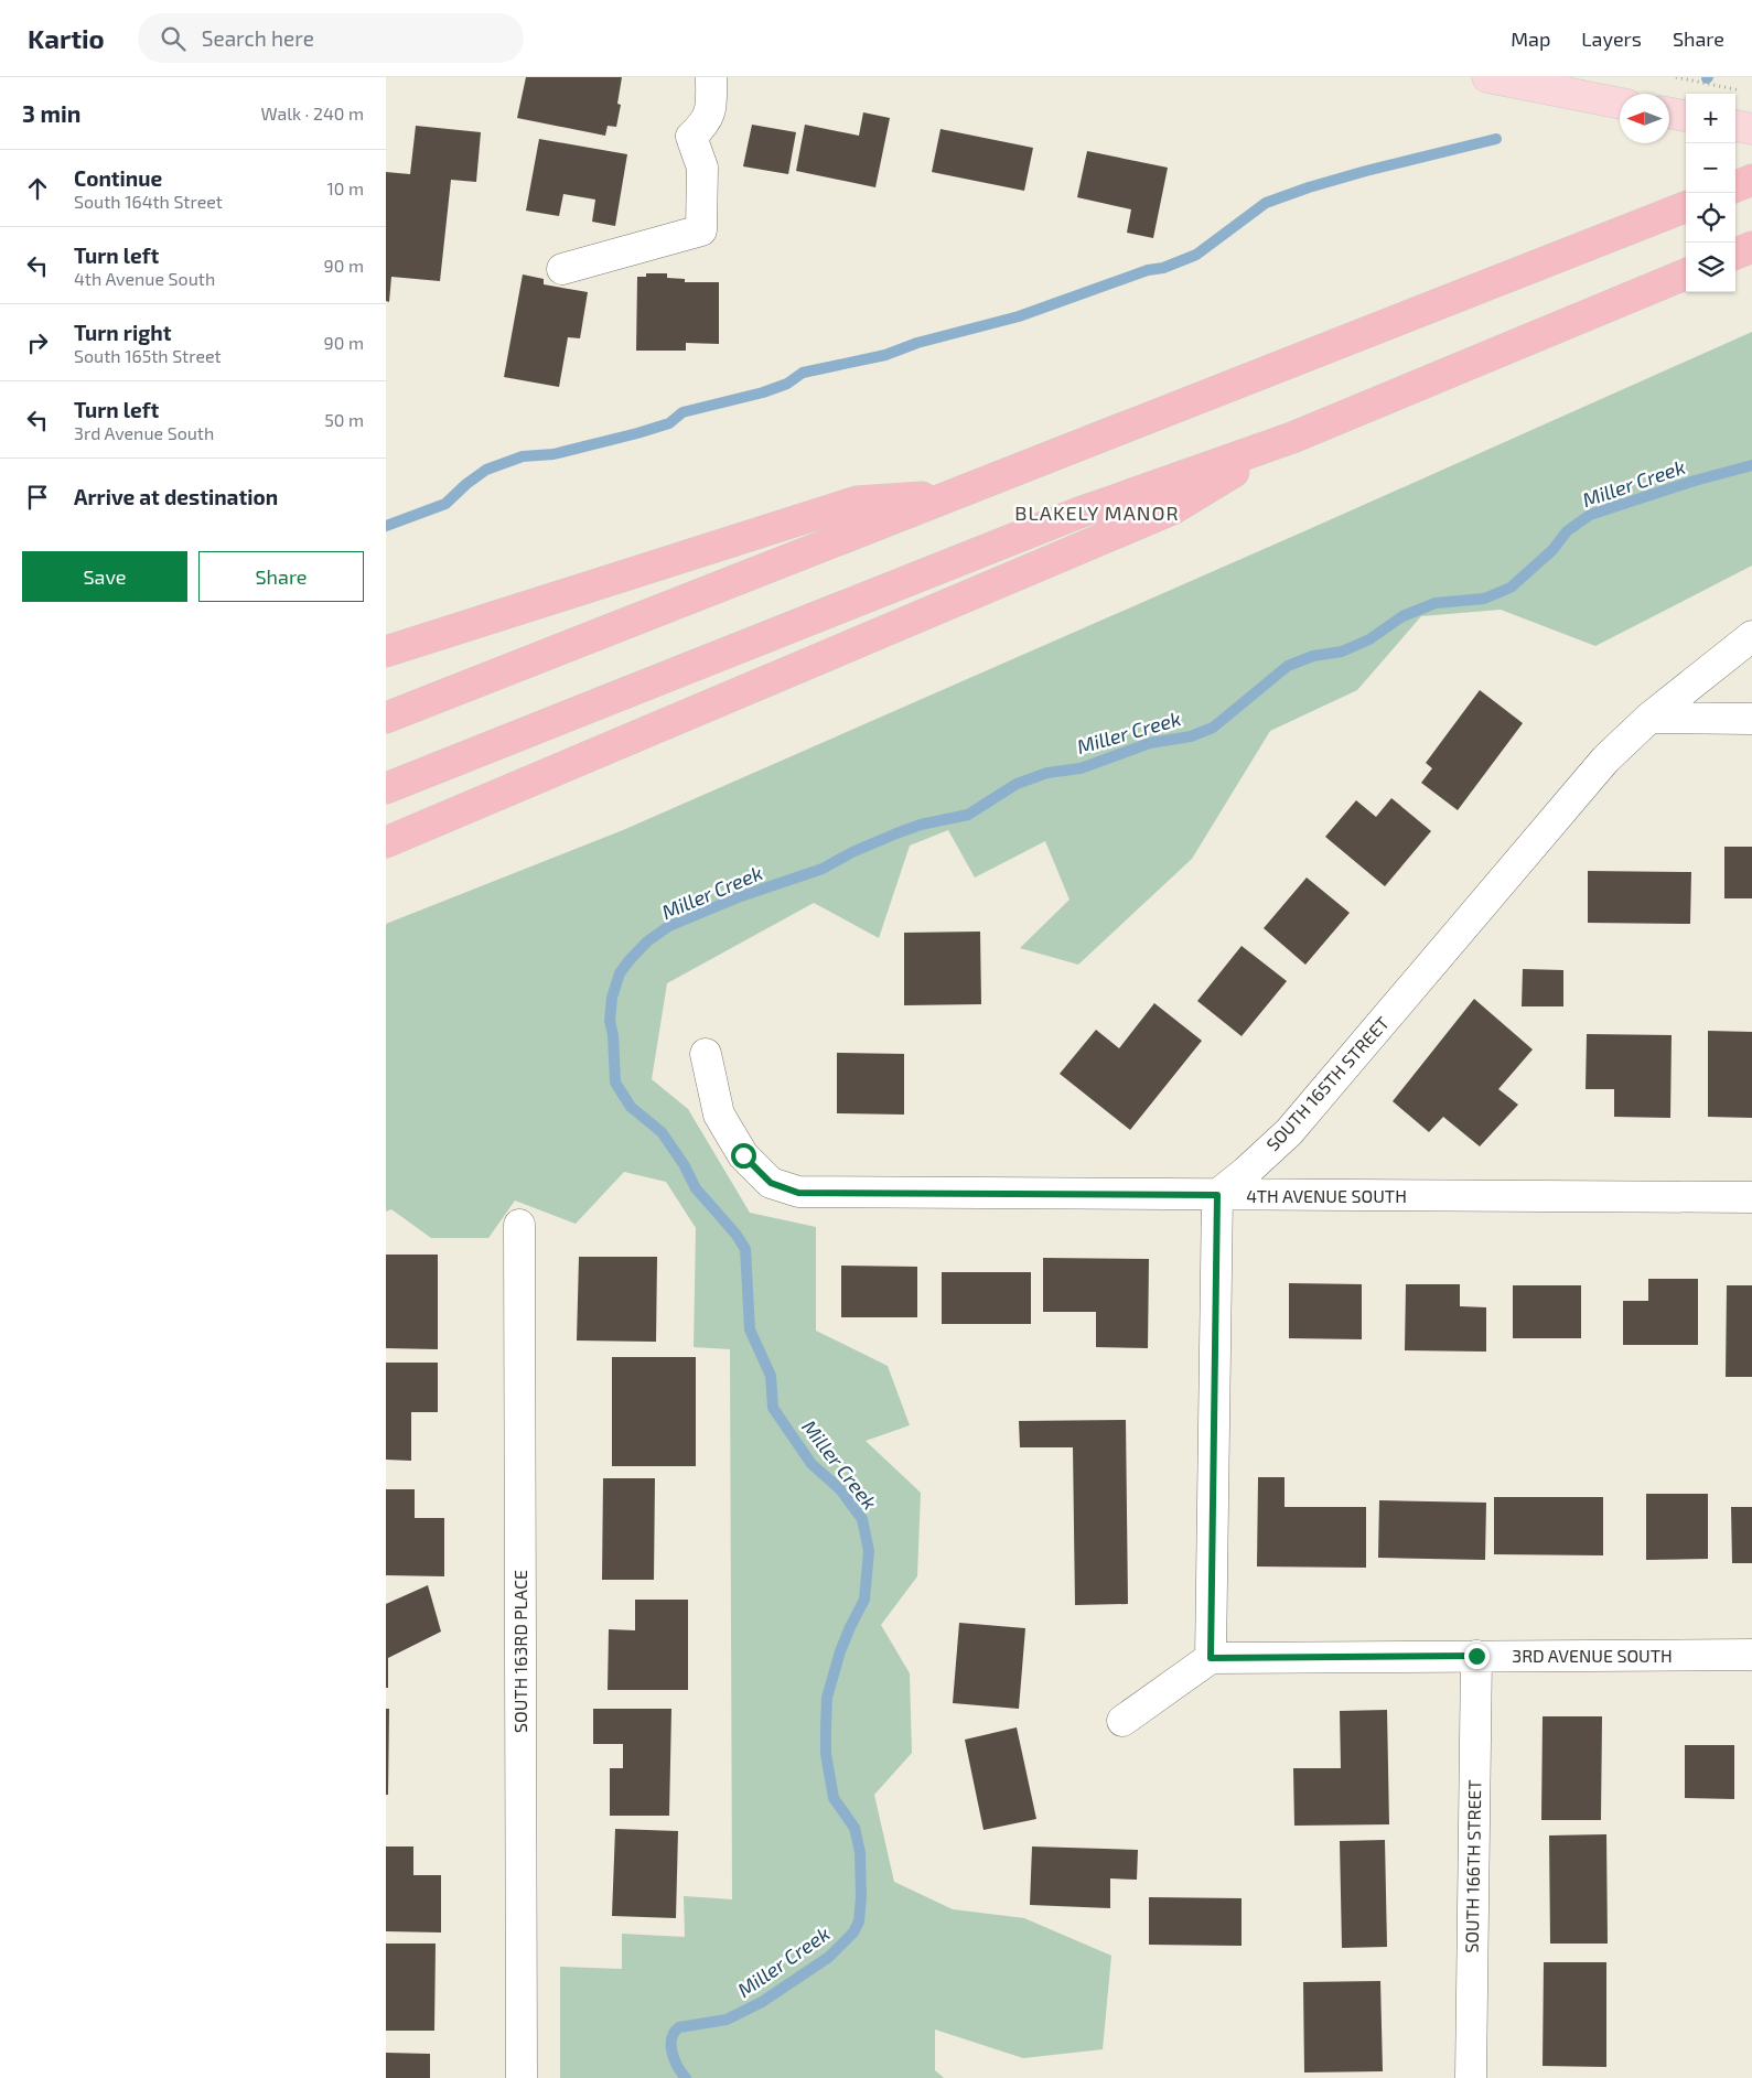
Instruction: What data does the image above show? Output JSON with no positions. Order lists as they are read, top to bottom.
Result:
{
  "streets": {
    "street": [
      "SOUTH 165TH STREET",
      "4TH AVENUE SOUTH",
      "SOUTH 163RD PLACE",
      "3RD AVENUE SOUTH",
      "SOUTH 166TH STREET"
    ]
  },
  "crossings": [
    ["SOUTH 165TH STREET", "4TH AVENUE SOUTH"],
    ["3RD AVENUE SOUTH", "SOUTH 166TH STREET"]
  ],
  "districts": ["BLAKELY MANOR"],
  "water": ["Miller Creek"],
  "north": "left",
  "page": {
    "header": "Kartio",
    "search": "Search here",
    "nav": ["Map", "Layers", "Share"],
    "heading": ["3 min", "Walk · 240 m"],
    "map_buttons": ["+", "−"],
    "list": [
      ["Continue", "South 164th Street", "10 m"],
      ["Turn left", "4th Avenue South", "90 m"],
      ["Turn right", "South 165th Street", "90 m"],
      ["Turn left", "3rd Avenue South", "50 m"],
      "Arrive at destination"
    ],
    "buttons": ["Save", "Share"]
  }
}
